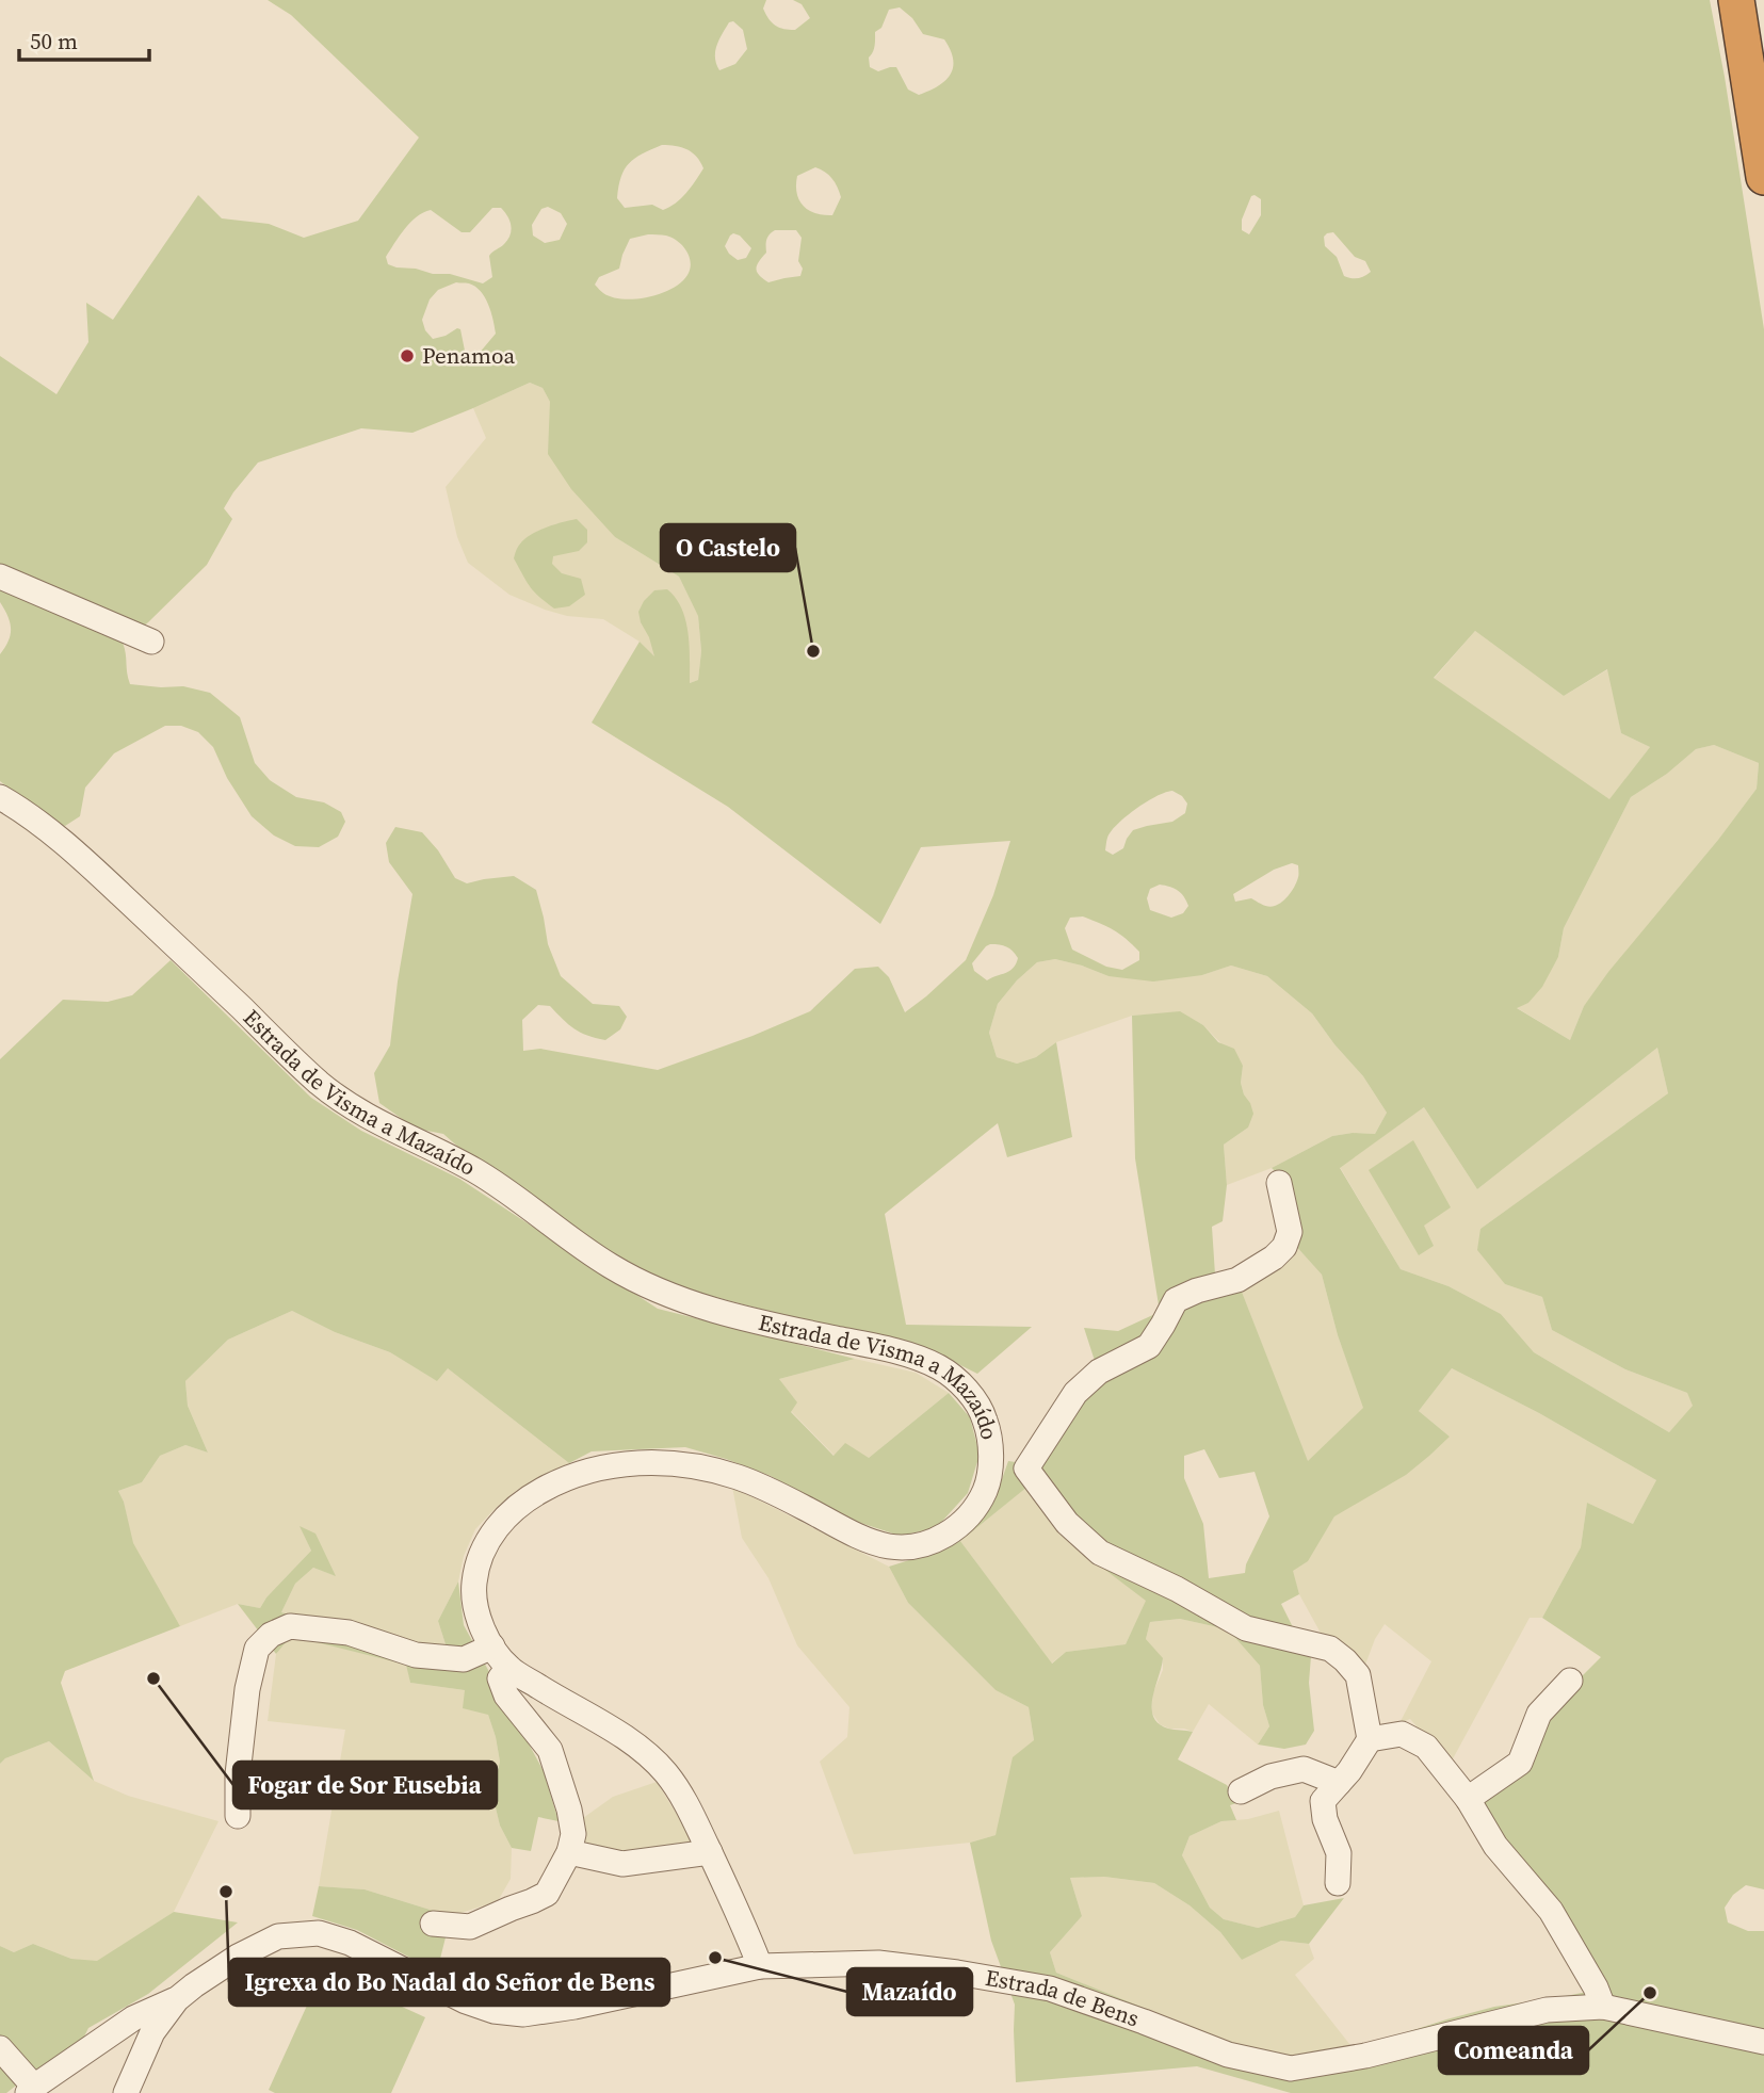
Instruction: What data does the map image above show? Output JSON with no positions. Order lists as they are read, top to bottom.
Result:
{
  "streets": {
    "street": ["Estrada de Visma a Mazaído", "Estrada de Bens"]
  },
  "crossings": [
    ["Estrada de Visma a Mazaído", "Estrada de Bens"]
  ],
  "places": [
    "Penamoa",
    "O Castelo",
    "Fogar de Sor Eusebia",
    "Igrexa do Bo Nadal do Señor de Bens",
    "Mazaído",
    "Comeanda"
  ],
  "scale_bar": "50 m"
}
